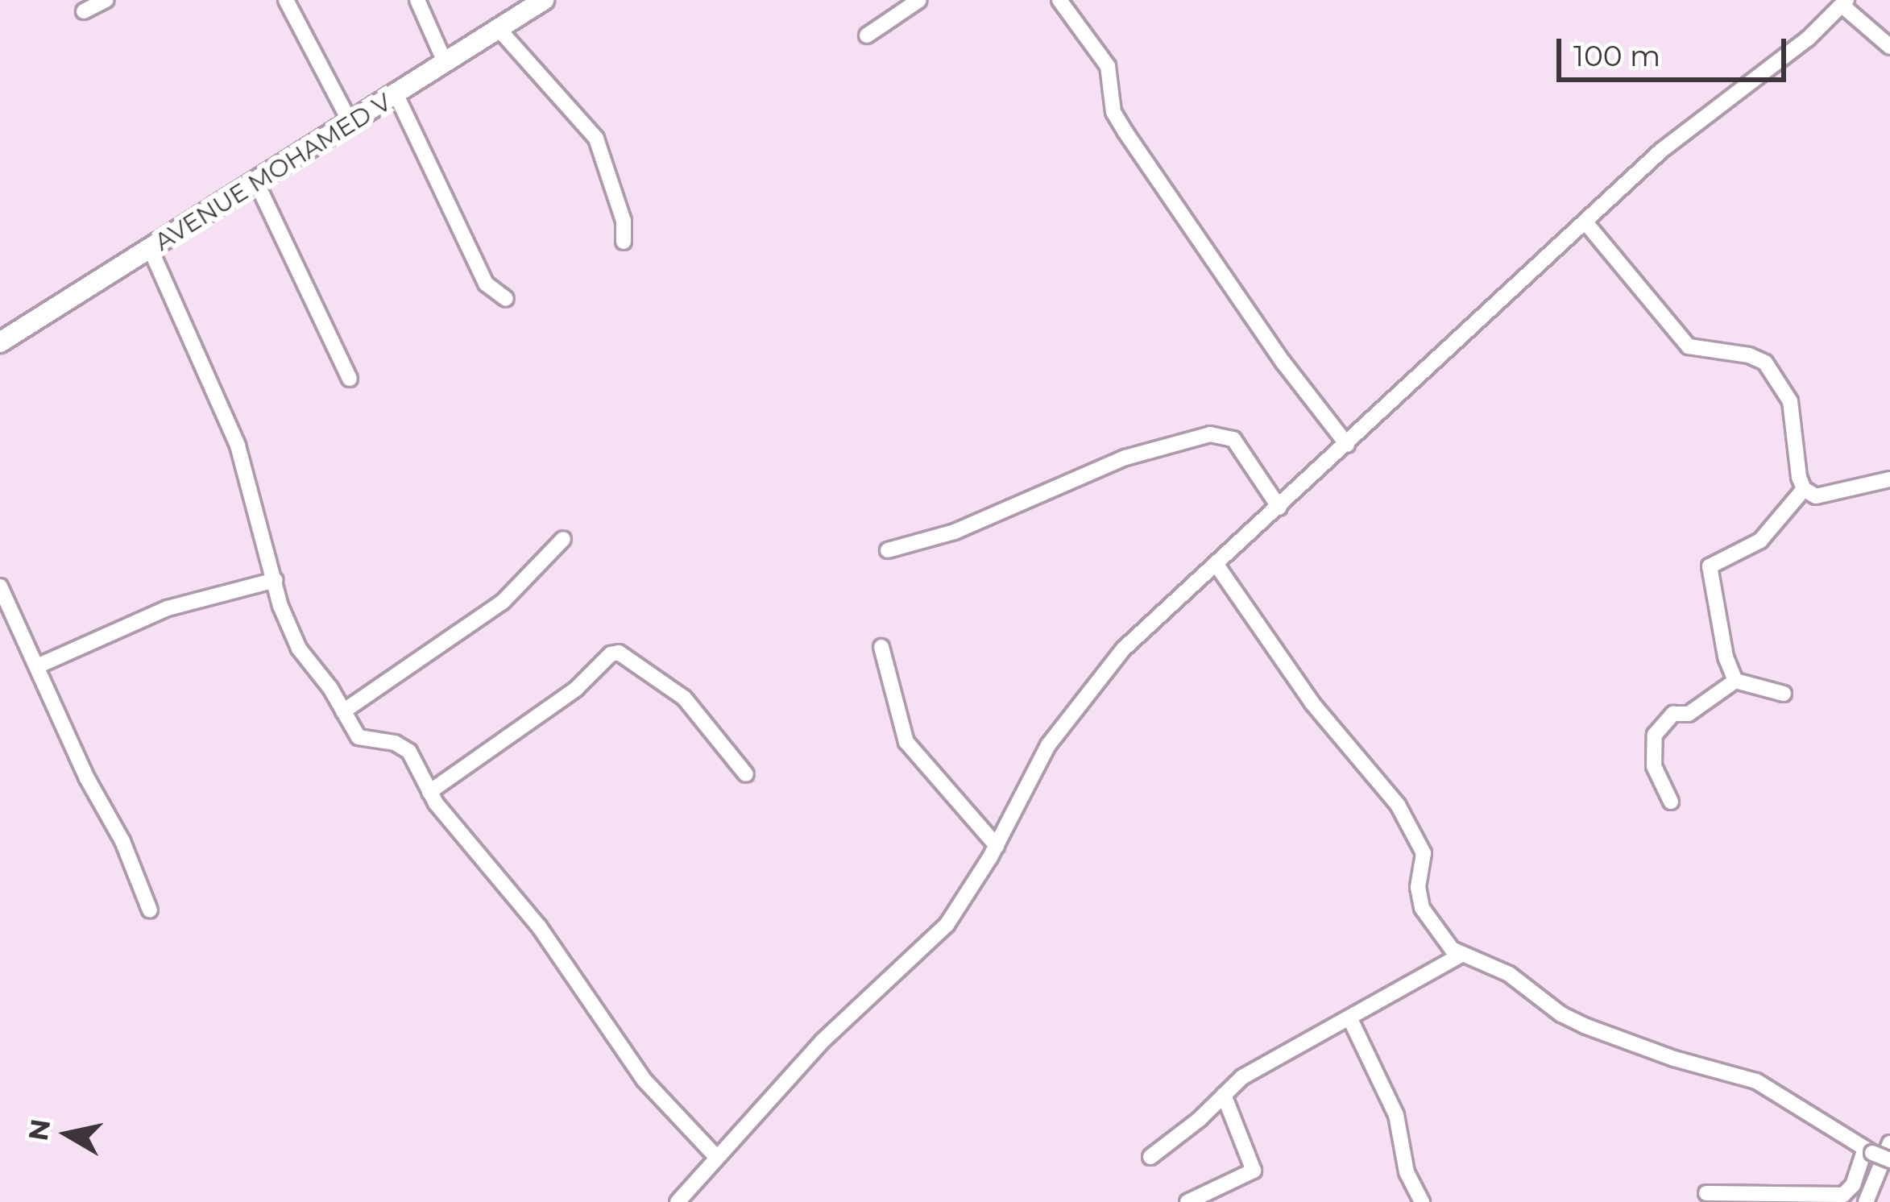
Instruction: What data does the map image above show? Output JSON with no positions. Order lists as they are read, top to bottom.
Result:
{
  "streets": {
    "main road": ["AVENUE MOHAMED V"]
  },
  "scale_bar": "100 m",
  "north": "left"
}
